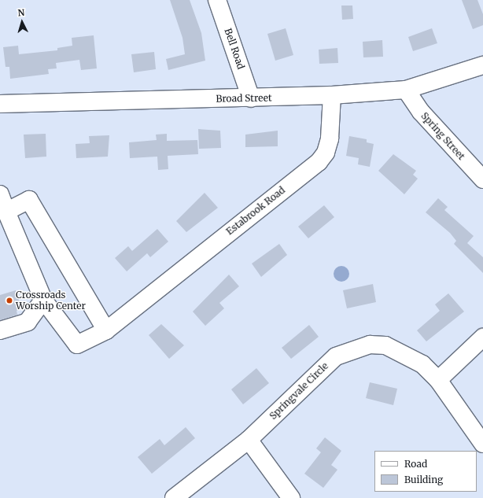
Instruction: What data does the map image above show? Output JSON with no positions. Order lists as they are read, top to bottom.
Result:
{
  "streets": {
    "street": [
      "Bell Road",
      "Broad Street",
      "Spring Street",
      "Estabrook Road",
      "Springvale Circle"
    ]
  },
  "crossings": [
    ["Bell Road", "Broad Street"],
    ["Broad Street", "Spring Street"],
    ["Broad Street", "Estabrook Road"]
  ],
  "places": ["Crossroads Worship Center"],
  "legend": ["Road", "Building"],
  "north": "top"
}
